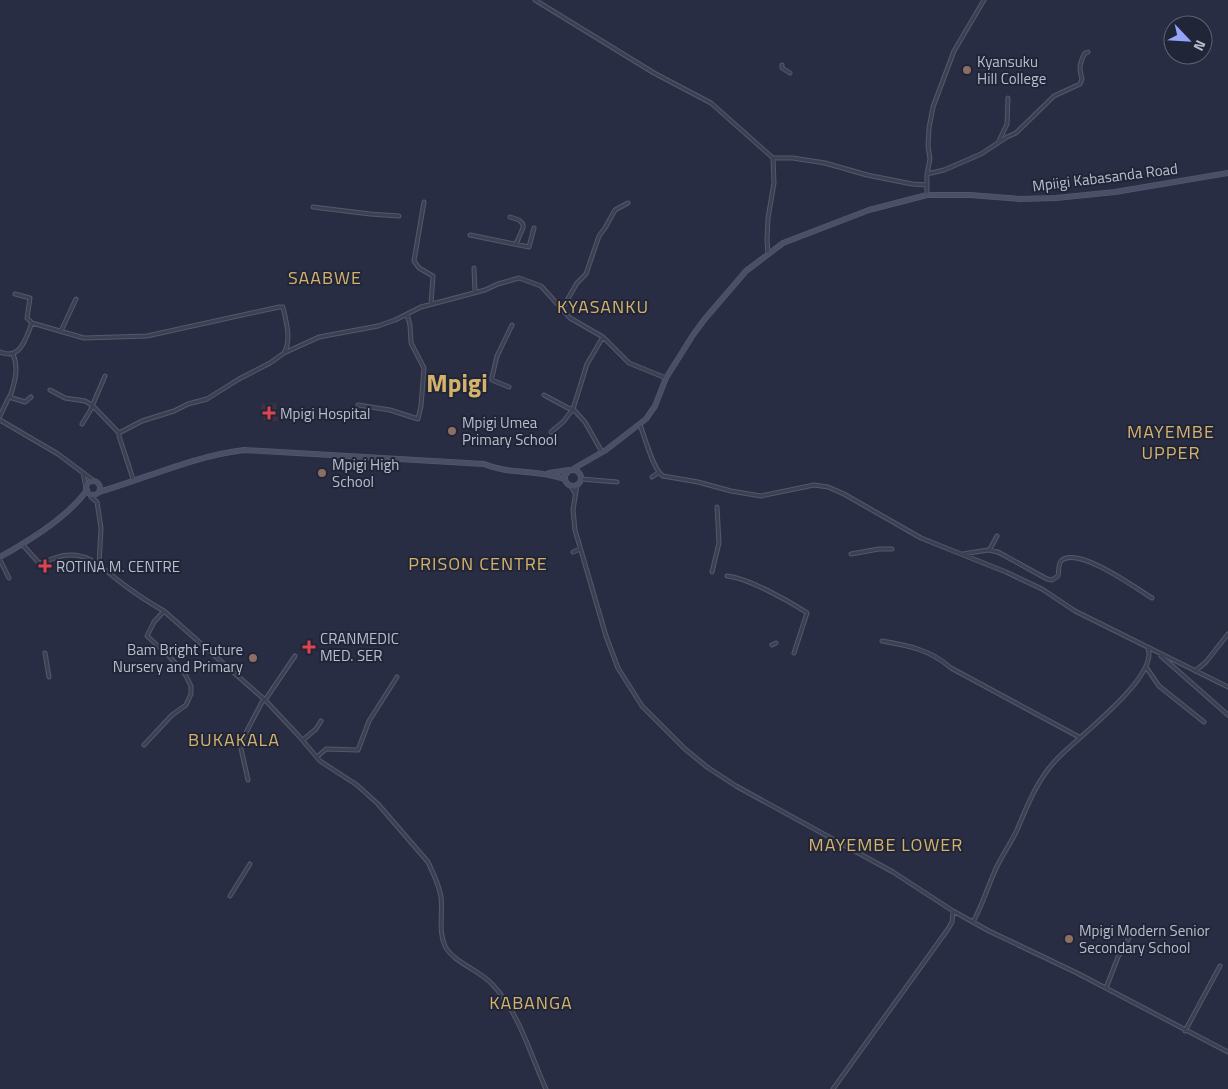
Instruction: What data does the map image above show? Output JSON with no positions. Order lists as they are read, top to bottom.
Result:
{
  "streets": {
    "main road": ["Mpiigi Kabasanda Road"]
  },
  "districts": [
    "SAABWE",
    "KYASANKU",
    "Mpigi",
    "MAYEMBE UPPER",
    "PRISON CENTRE",
    "BUKAKALA",
    "MAYEMBE LOWER",
    "KABANGA"
  ],
  "places": {
    "other": [
      "Kyansuku Hill College",
      "Mpigi Umea Primary School",
      "Mpigi High School",
      "Bam Bright Future Nursery and Primary",
      "Mpigi Modern Senior Secondary School"
    ],
    "health": ["Mpigi Hospital", "ROTINA M. CENTRE", "CRANMEDIC MED. SER"]
  },
  "north": "bottom right"
}
